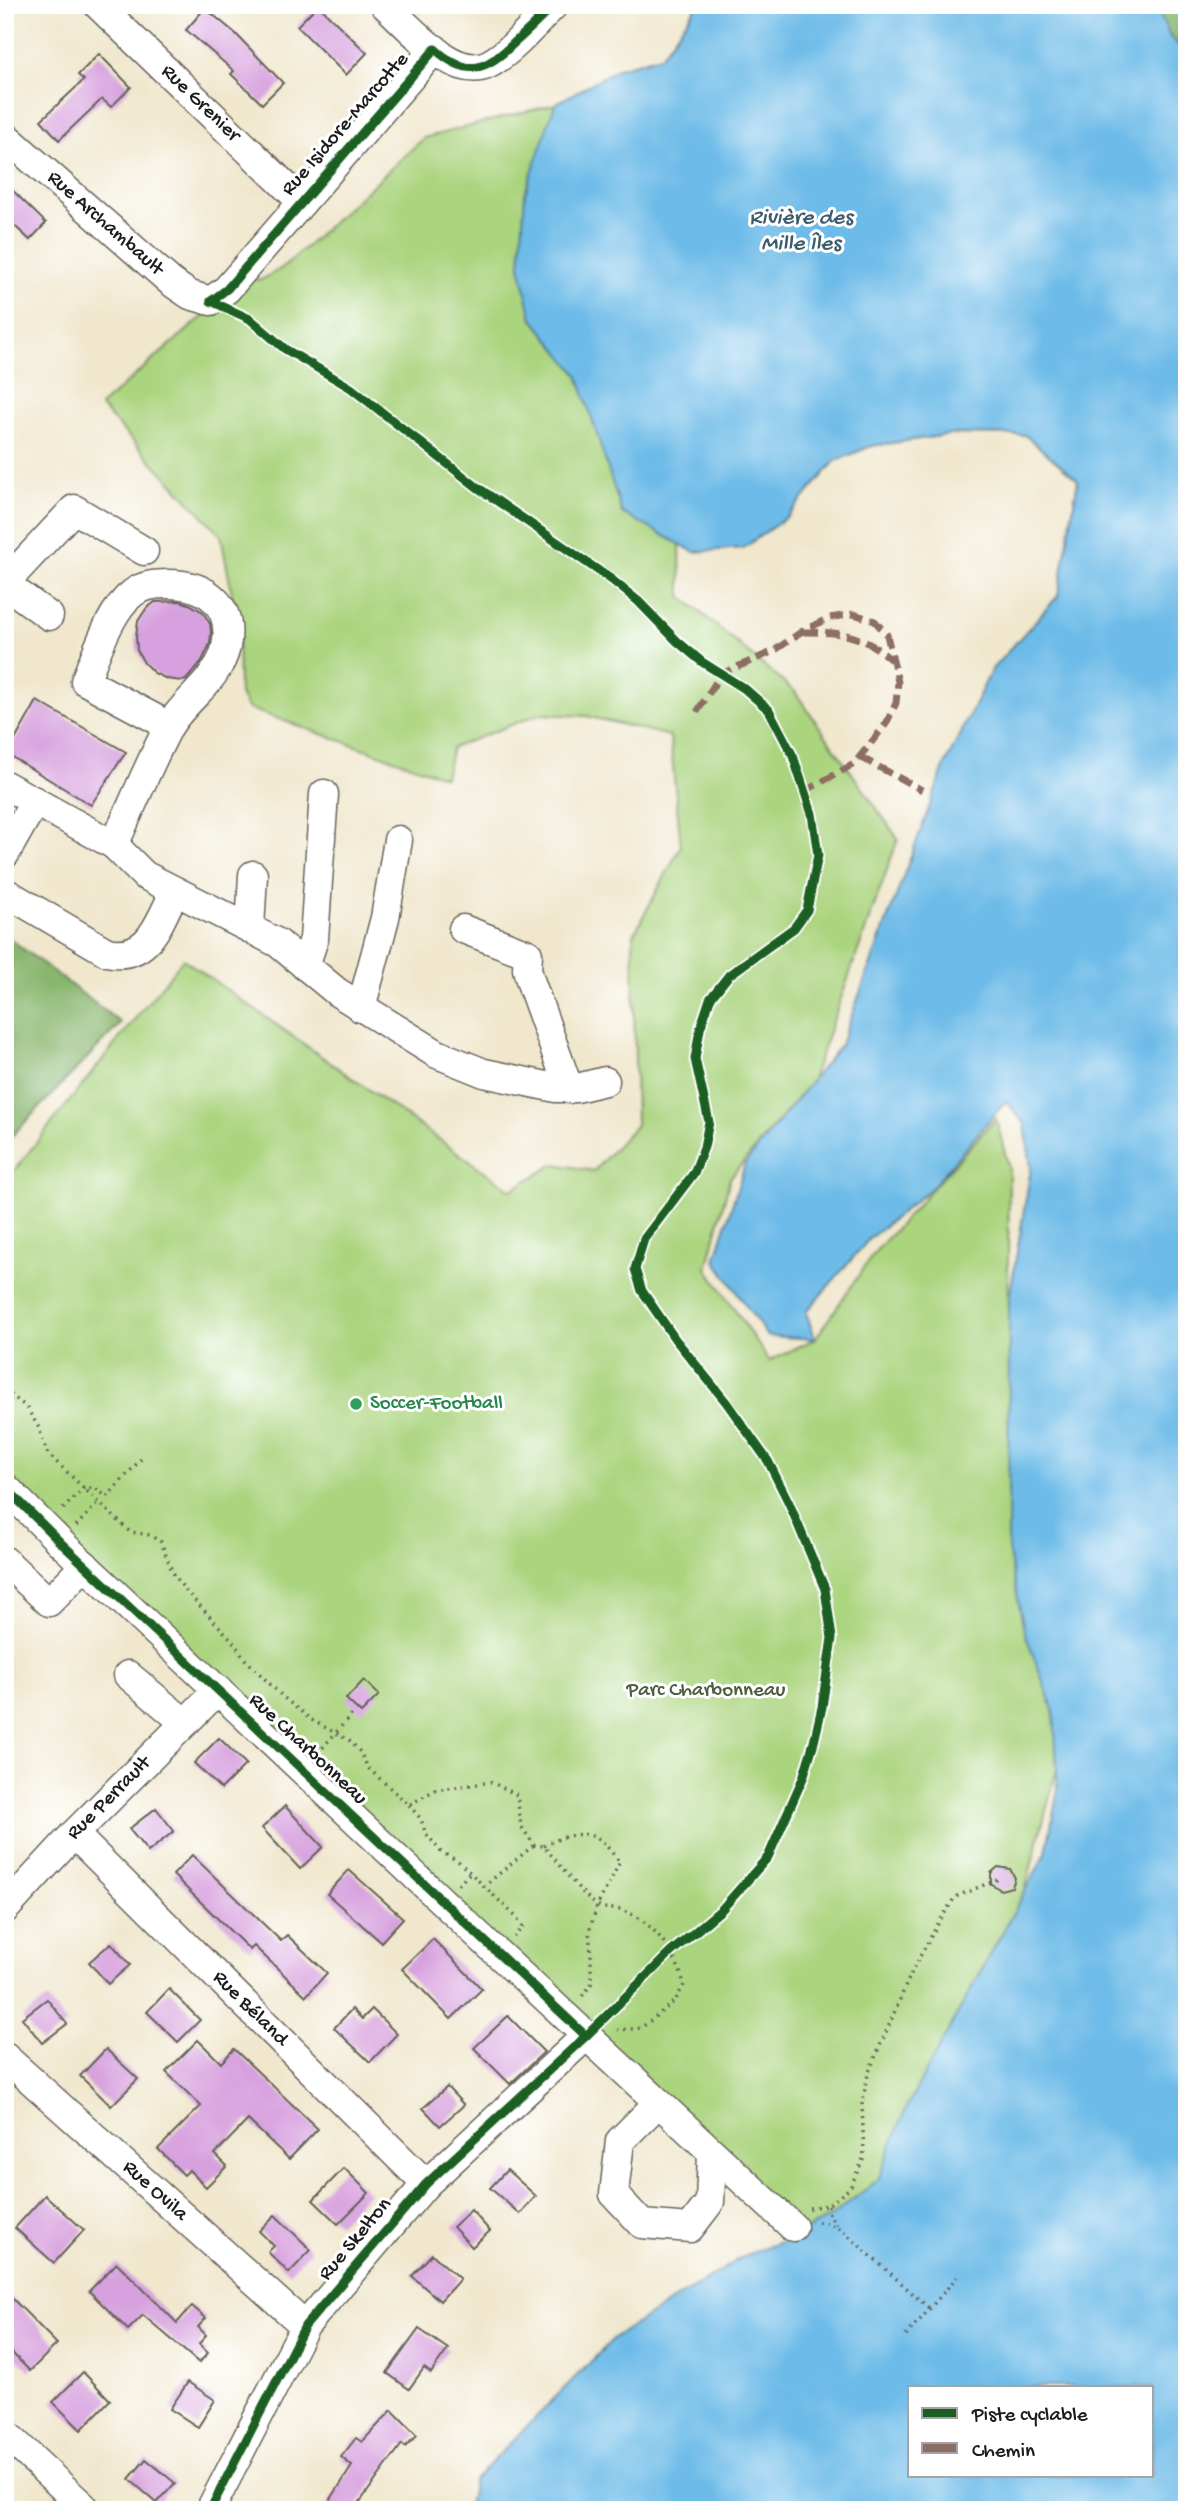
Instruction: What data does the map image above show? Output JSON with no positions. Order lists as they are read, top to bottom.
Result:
{
  "streets": {
    "street": [
      "Rue Grenier",
      "Rue Isidore-Marcotte",
      "Rue Archambault",
      "Rue Charbonneau",
      "Rue Perrault",
      "Rue Béland",
      "Rue Ovila",
      "Rue Skelton"
    ]
  },
  "crossings": [
    ["Rue Grenier", "Rue Isidore-Marcotte"],
    ["Rue Isidore-Marcotte", "Rue Archambault"],
    ["Rue Charbonneau", "Rue Perrault"],
    ["Rue Charbonneau", "Rue Skelton"],
    ["Rue Perrault", "Rue Béland"],
    ["Rue Béland", "Rue Skelton"],
    ["Rue Ovila", "Rue Skelton"]
  ],
  "water": ["Rivière des Mille Îles"],
  "parks": ["Parc Charbonneau"],
  "places": ["Soccer-Football"],
  "legend": ["Piste cyclable", "Chemin"]
}
